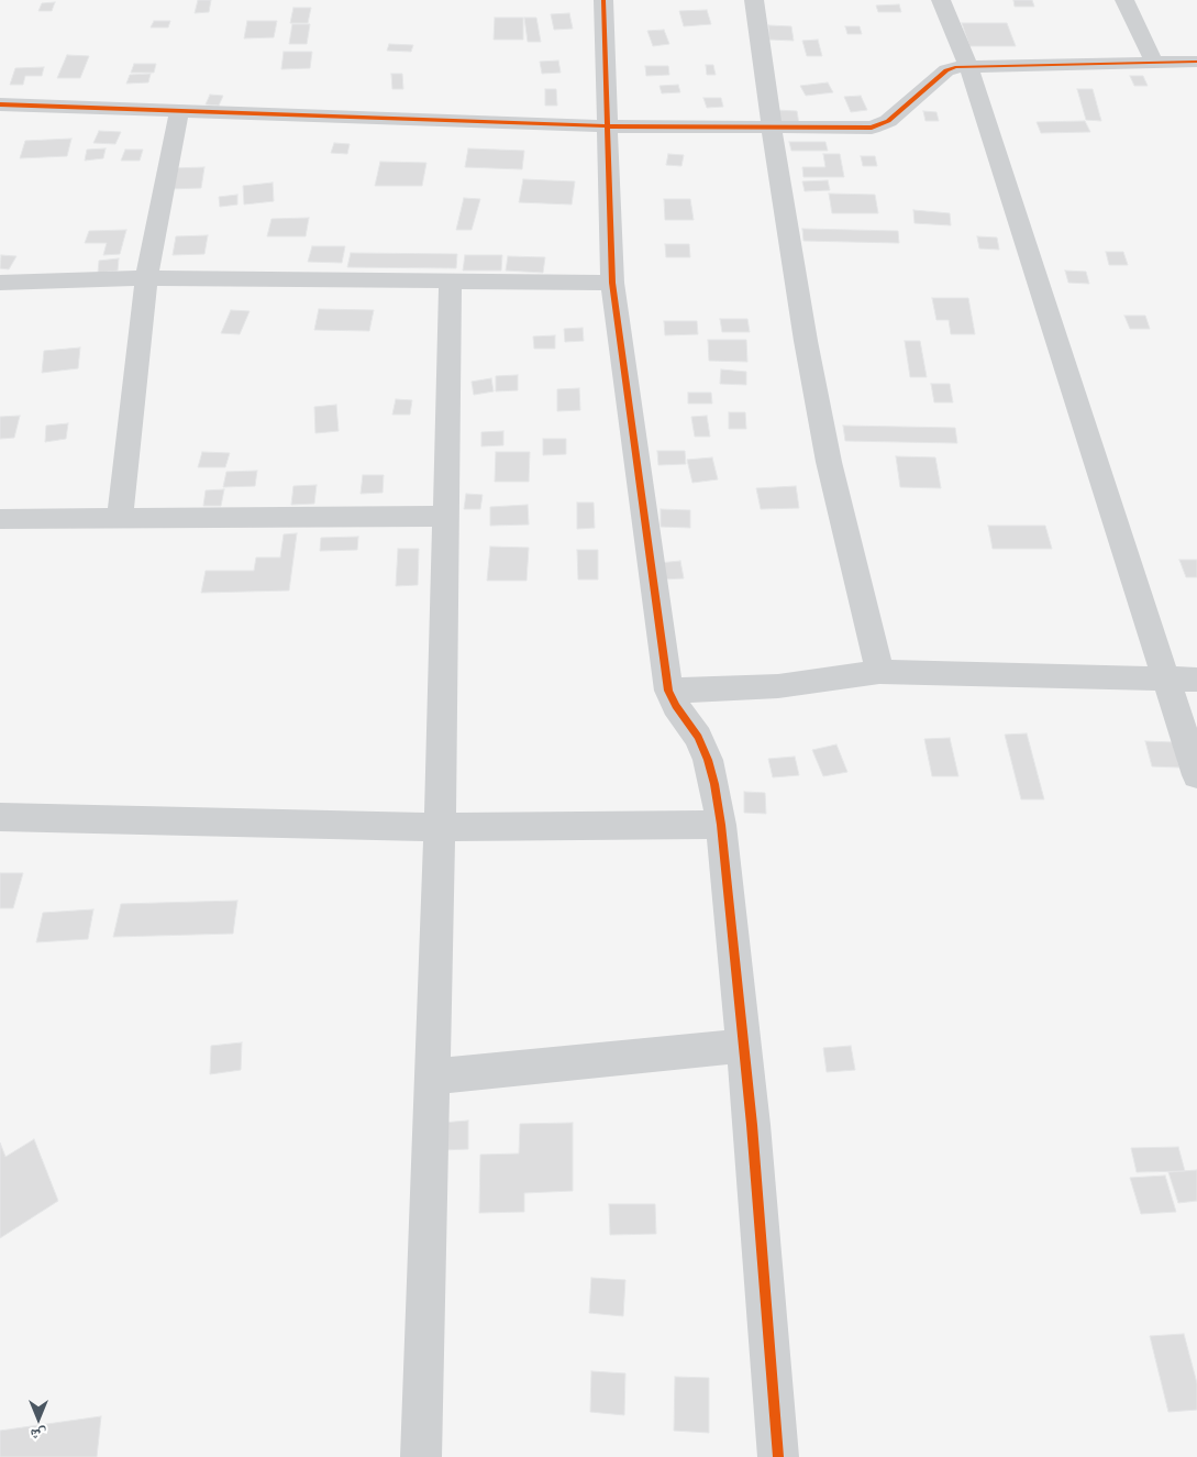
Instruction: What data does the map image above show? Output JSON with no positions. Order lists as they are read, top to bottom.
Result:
{
  "north": "bottom"
}
